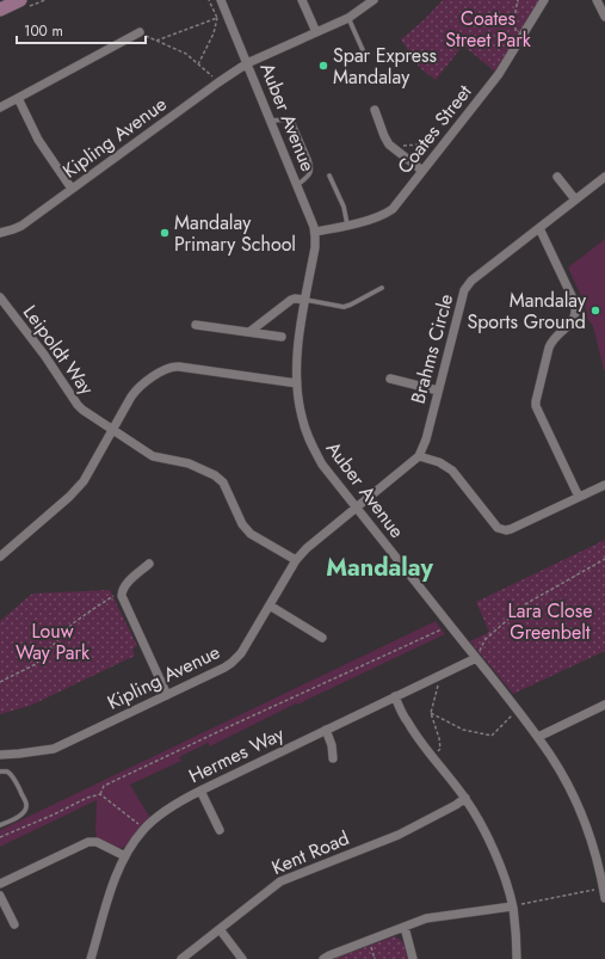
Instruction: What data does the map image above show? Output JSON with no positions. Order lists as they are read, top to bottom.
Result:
{
  "streets": {
    "street": [
      "Auber Avenue",
      "Coates Street",
      "Kipling Avenue",
      "Brahms Circle",
      "Leipoldt Way",
      "Hermes Way",
      "Kent Road"
    ]
  },
  "crossings": [
    ["Auber Avenue", "Coates Street"],
    ["Auber Avenue", "Kipling Avenue"],
    ["Auber Avenue", "Brahms Circle"],
    ["Auber Avenue", "Hermes Way"],
    ["Kipling Avenue", "Brahms Circle"],
    ["Kipling Avenue", "Leipoldt Way"]
  ],
  "districts": ["Mandalay"],
  "parks": ["Coates Street Park", "Lara Close Greenbelt", "Louw Way Park"],
  "places": ["Spar Express Mandalay", "Mandalay Primary School", "Mandalay Sports Ground"],
  "scale_bar": "100 m"
}
